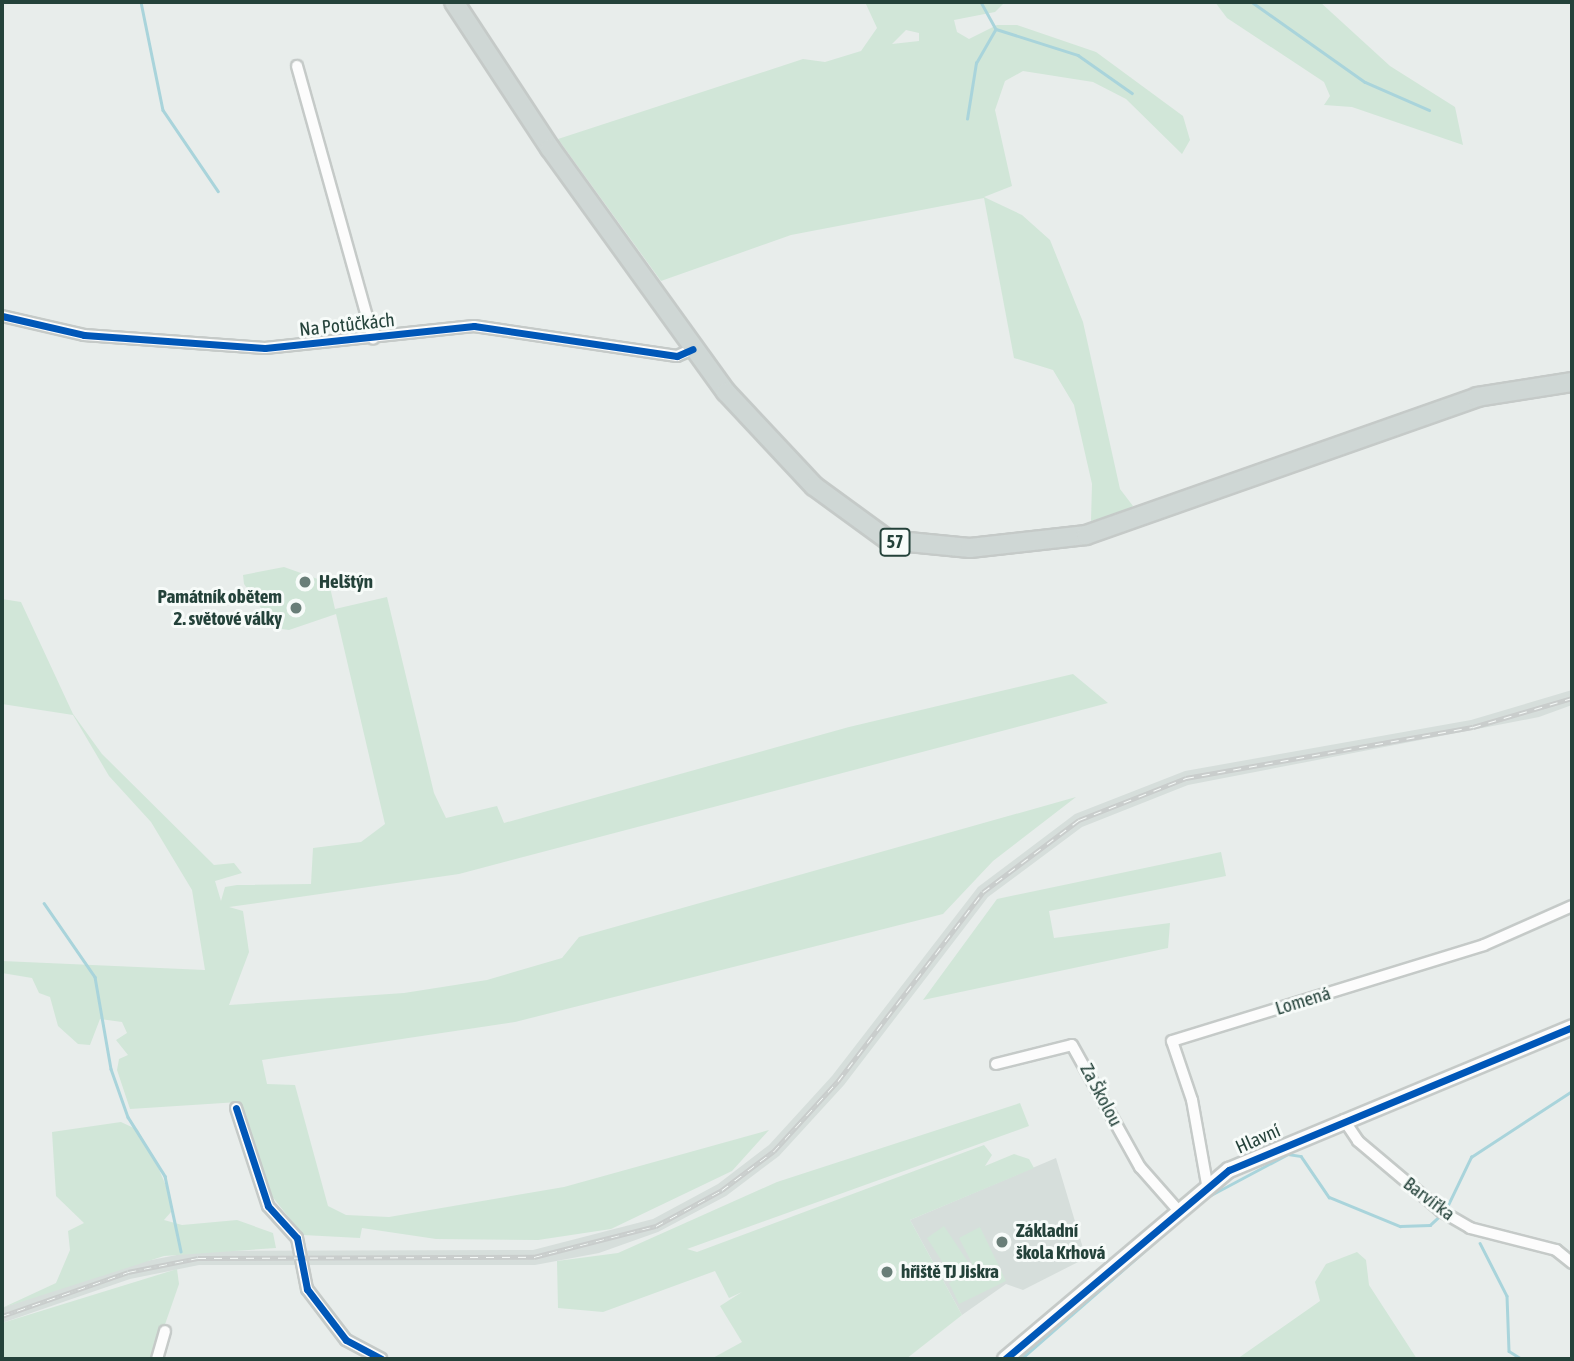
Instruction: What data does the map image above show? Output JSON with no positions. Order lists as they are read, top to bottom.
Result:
{
  "streets": {
    "main road": ["57"],
    "street": [
      "Na Potůčkách",
      "Lomená",
      "Za Školou",
      "Hlavní",
      "Barvířka"
    ]
  },
  "crossings": [
    ["Na Potůčkách", "57"],
    ["Lomená", "Hlavní"],
    ["Za Školou", "Hlavní"],
    ["Hlavní", "Barvířka"]
  ],
  "places": [
    "Helštýn",
    "Památník obětem 2. světové války",
    "Základní škola Krhová",
    "hřiště TJ Jiskra"
  ]
}
